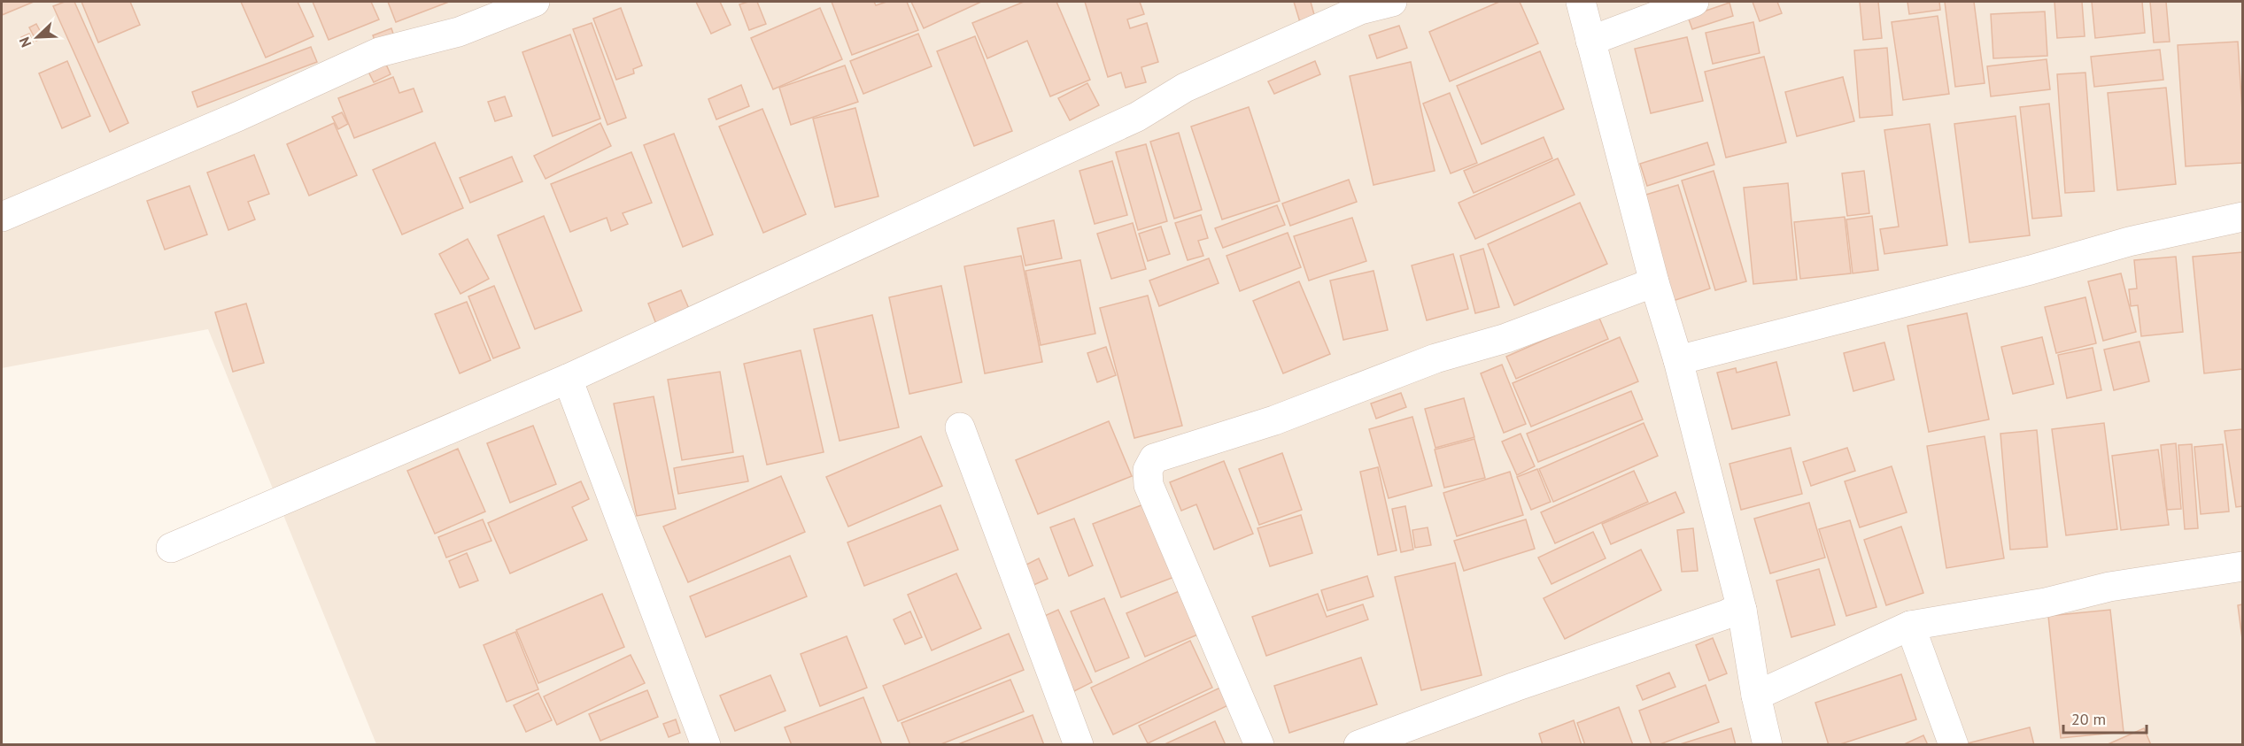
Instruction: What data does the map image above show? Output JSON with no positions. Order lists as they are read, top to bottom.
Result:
{
  "scale_bar": "20 m",
  "north": "bottom left"
}
